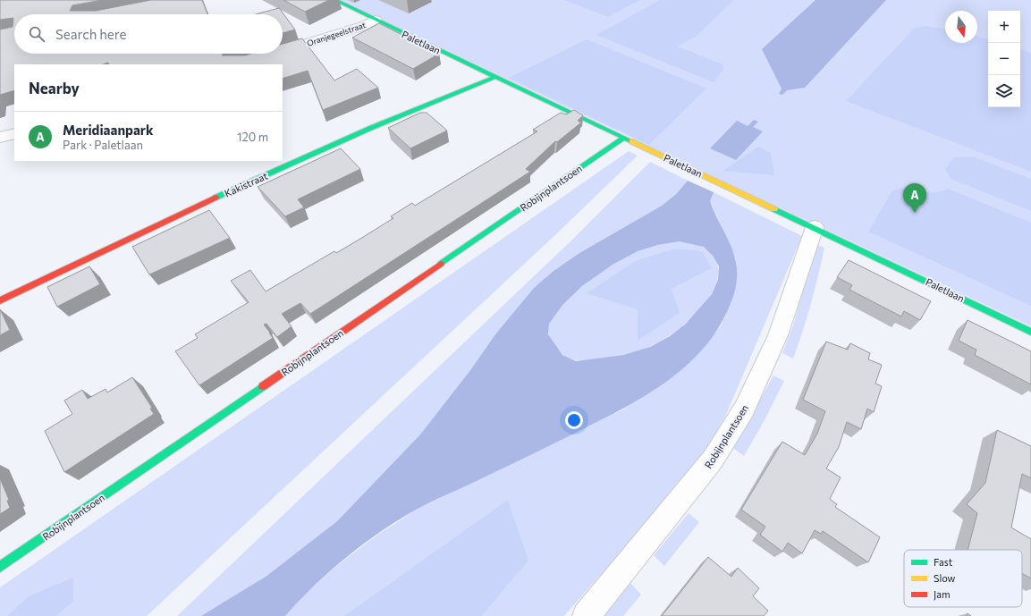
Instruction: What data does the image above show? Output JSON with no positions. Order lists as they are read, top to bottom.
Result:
{
  "streets": {
    "street": [
      "Oranjegeelstraat",
      "Paletlaan",
      "Kakistraat",
      "Robijnplantsoen"
    ]
  },
  "crossings": [
    ["Oranjegeelstraat", "Paletlaan"],
    ["Paletlaan", "Kakistraat"],
    ["Paletlaan", "Robijnplantsoen"]
  ],
  "legend": ["Fast", "Slow", "Jam"],
  "north": "bottom",
  "page": {
    "map_buttons": ["+", "−"],
    "search": "Search here",
    "heading": "Nearby",
    "list": [
      {
        "mark": "A",
        "name": "Meridiaanpark",
        "note": "Park · Paletlaan",
        "value": "120 m"
      }
    ],
    "pins": "A"
  }
}
